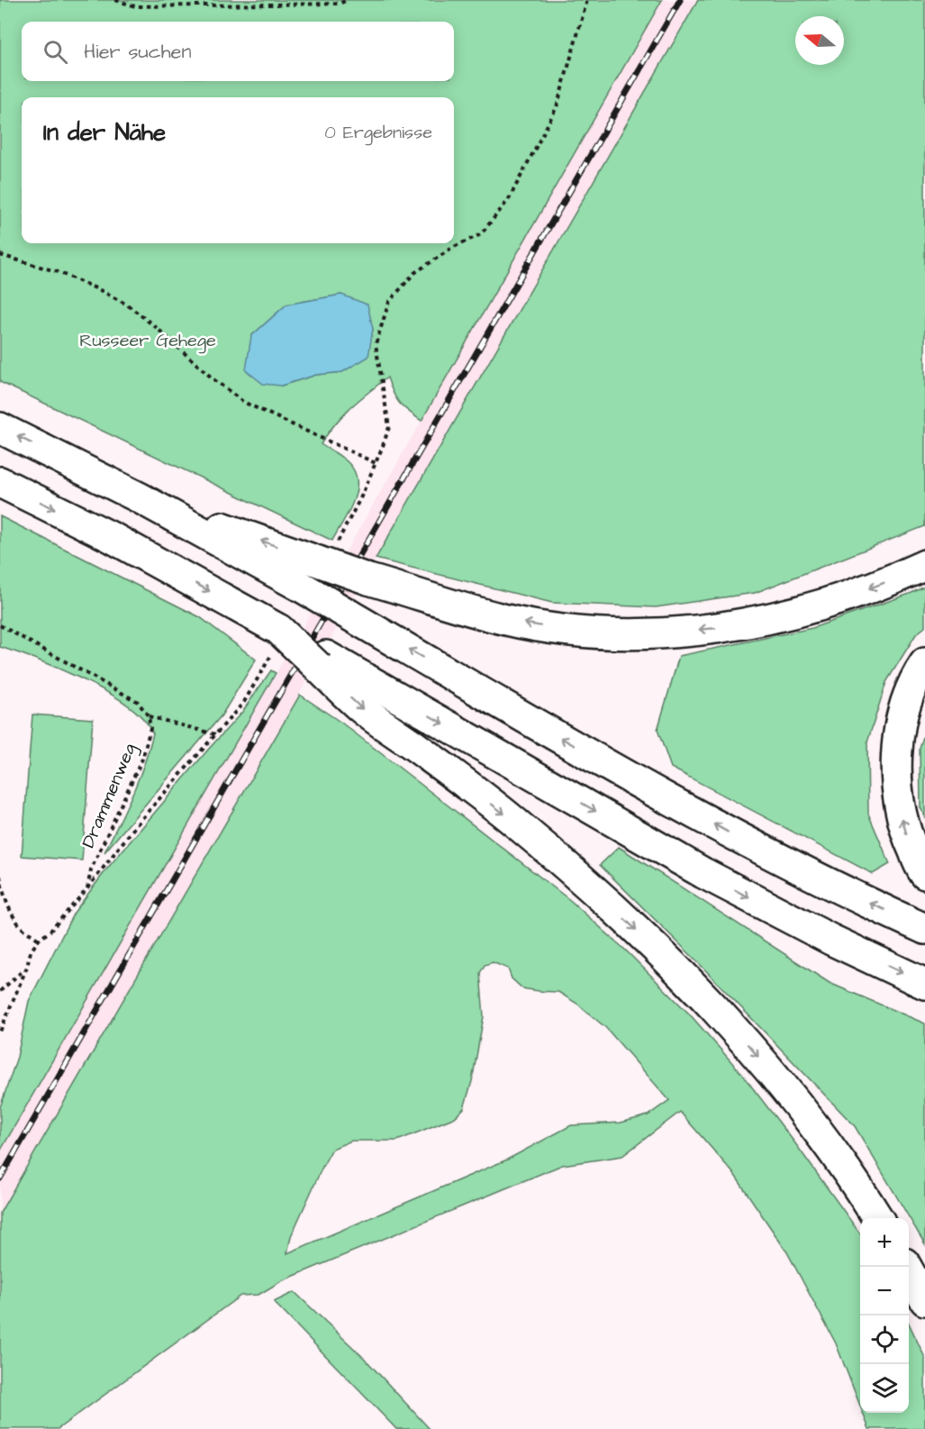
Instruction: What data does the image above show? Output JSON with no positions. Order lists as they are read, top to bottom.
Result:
{
  "streets": {
    "path": ["Drammenweg"]
  },
  "parks": ["Russeer Gehege"],
  "north": "left",
  "page": {
    "search": "Hier suchen",
    "heading": ["In der Nähe", "0 Ergebnisse"],
    "map_buttons": ["+", "−"]
  }
}
